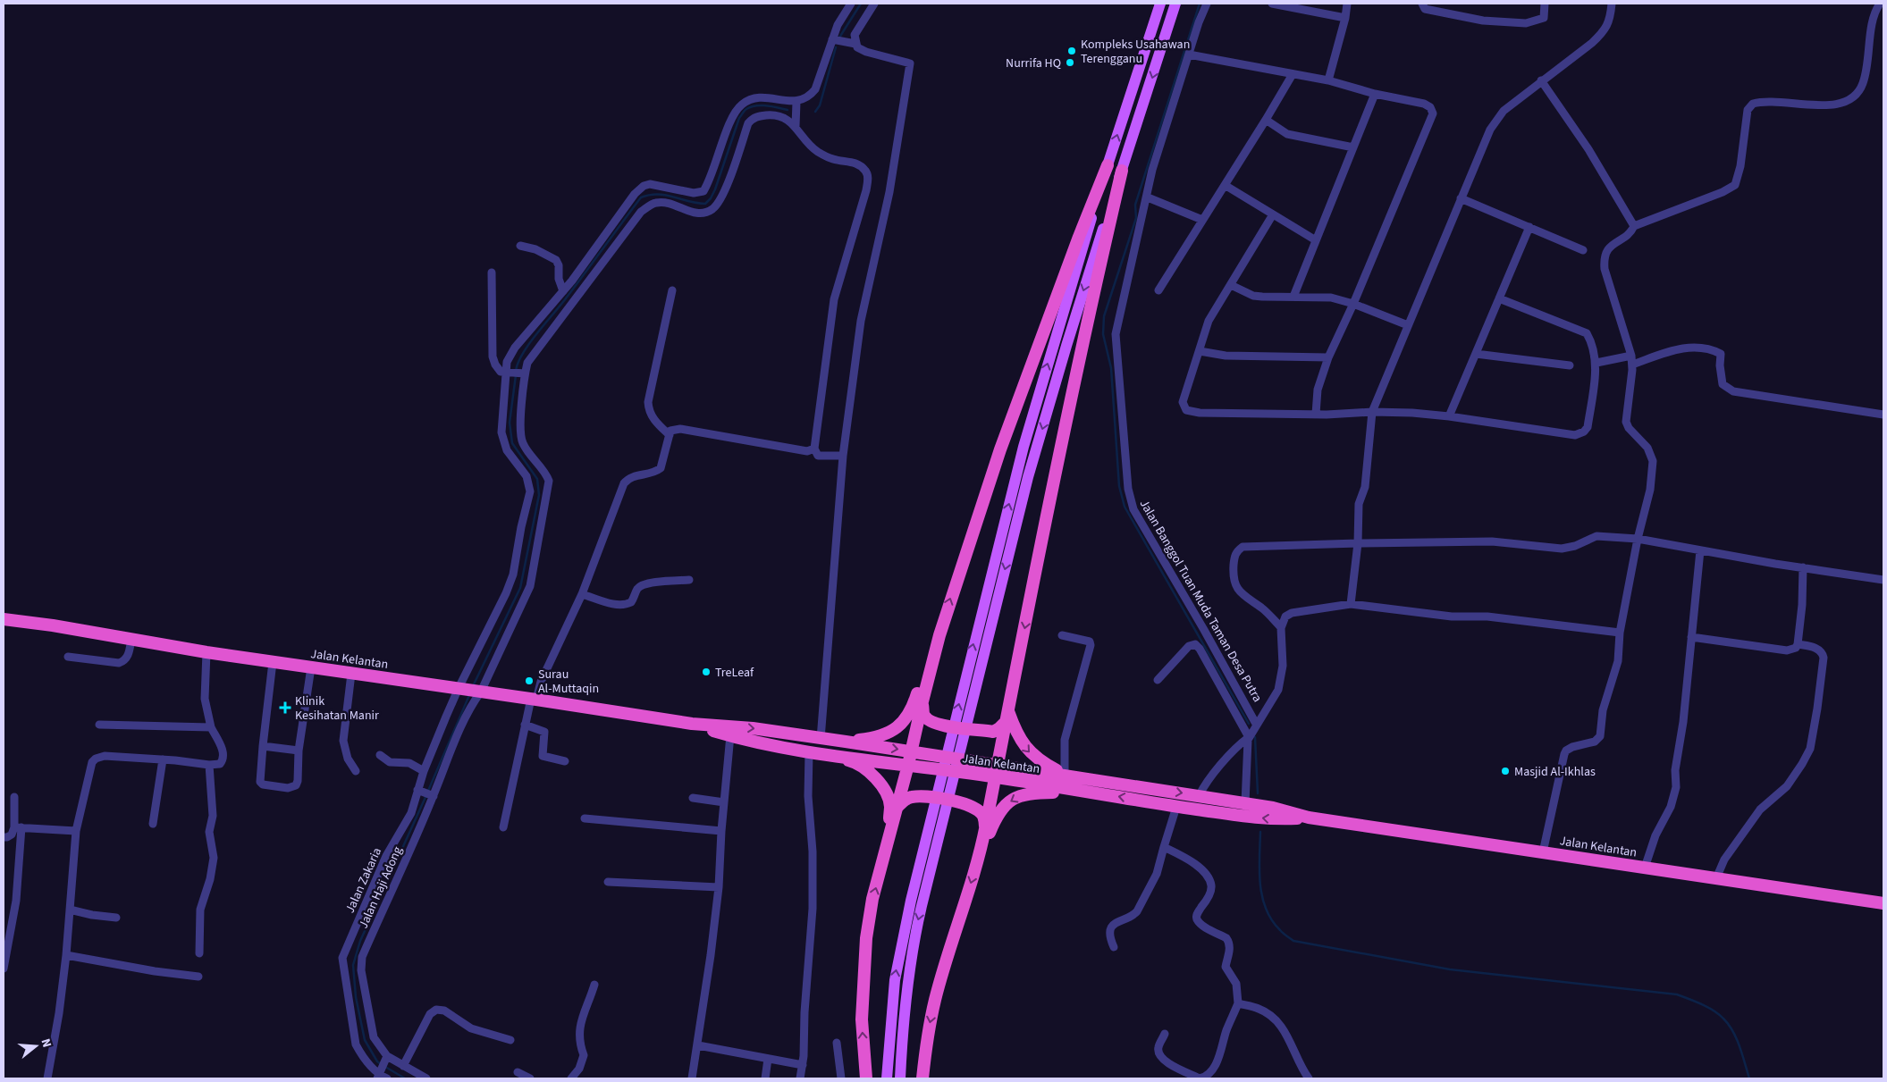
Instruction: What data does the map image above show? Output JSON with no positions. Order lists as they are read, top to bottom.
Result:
{
  "streets": {
    "highway": ["Jalan Kelantan"],
    "street": ["Jalan Banggol Tuan Muda Taman Desa Putra", "Jalan Zakaria", "Jalan Haji Adong"]
  },
  "crossings": [
    ["Jalan Kelantan", "Jalan Zakaria"],
    ["Jalan Kelantan", "Jalan Haji Adong"],
    ["Jalan Zakaria", "Jalan Haji Adong"]
  ],
  "places": {
    "other": [
      "Kompleks Usahawan Terengganu",
      "Nurrifa HQ",
      "TreLeaf",
      "Surau Al-Muttaqin",
      "Masjid Al-Ikhlas"
    ],
    "health": ["Klinik Kesihatan Manir"]
  },
  "north": "right"
}
